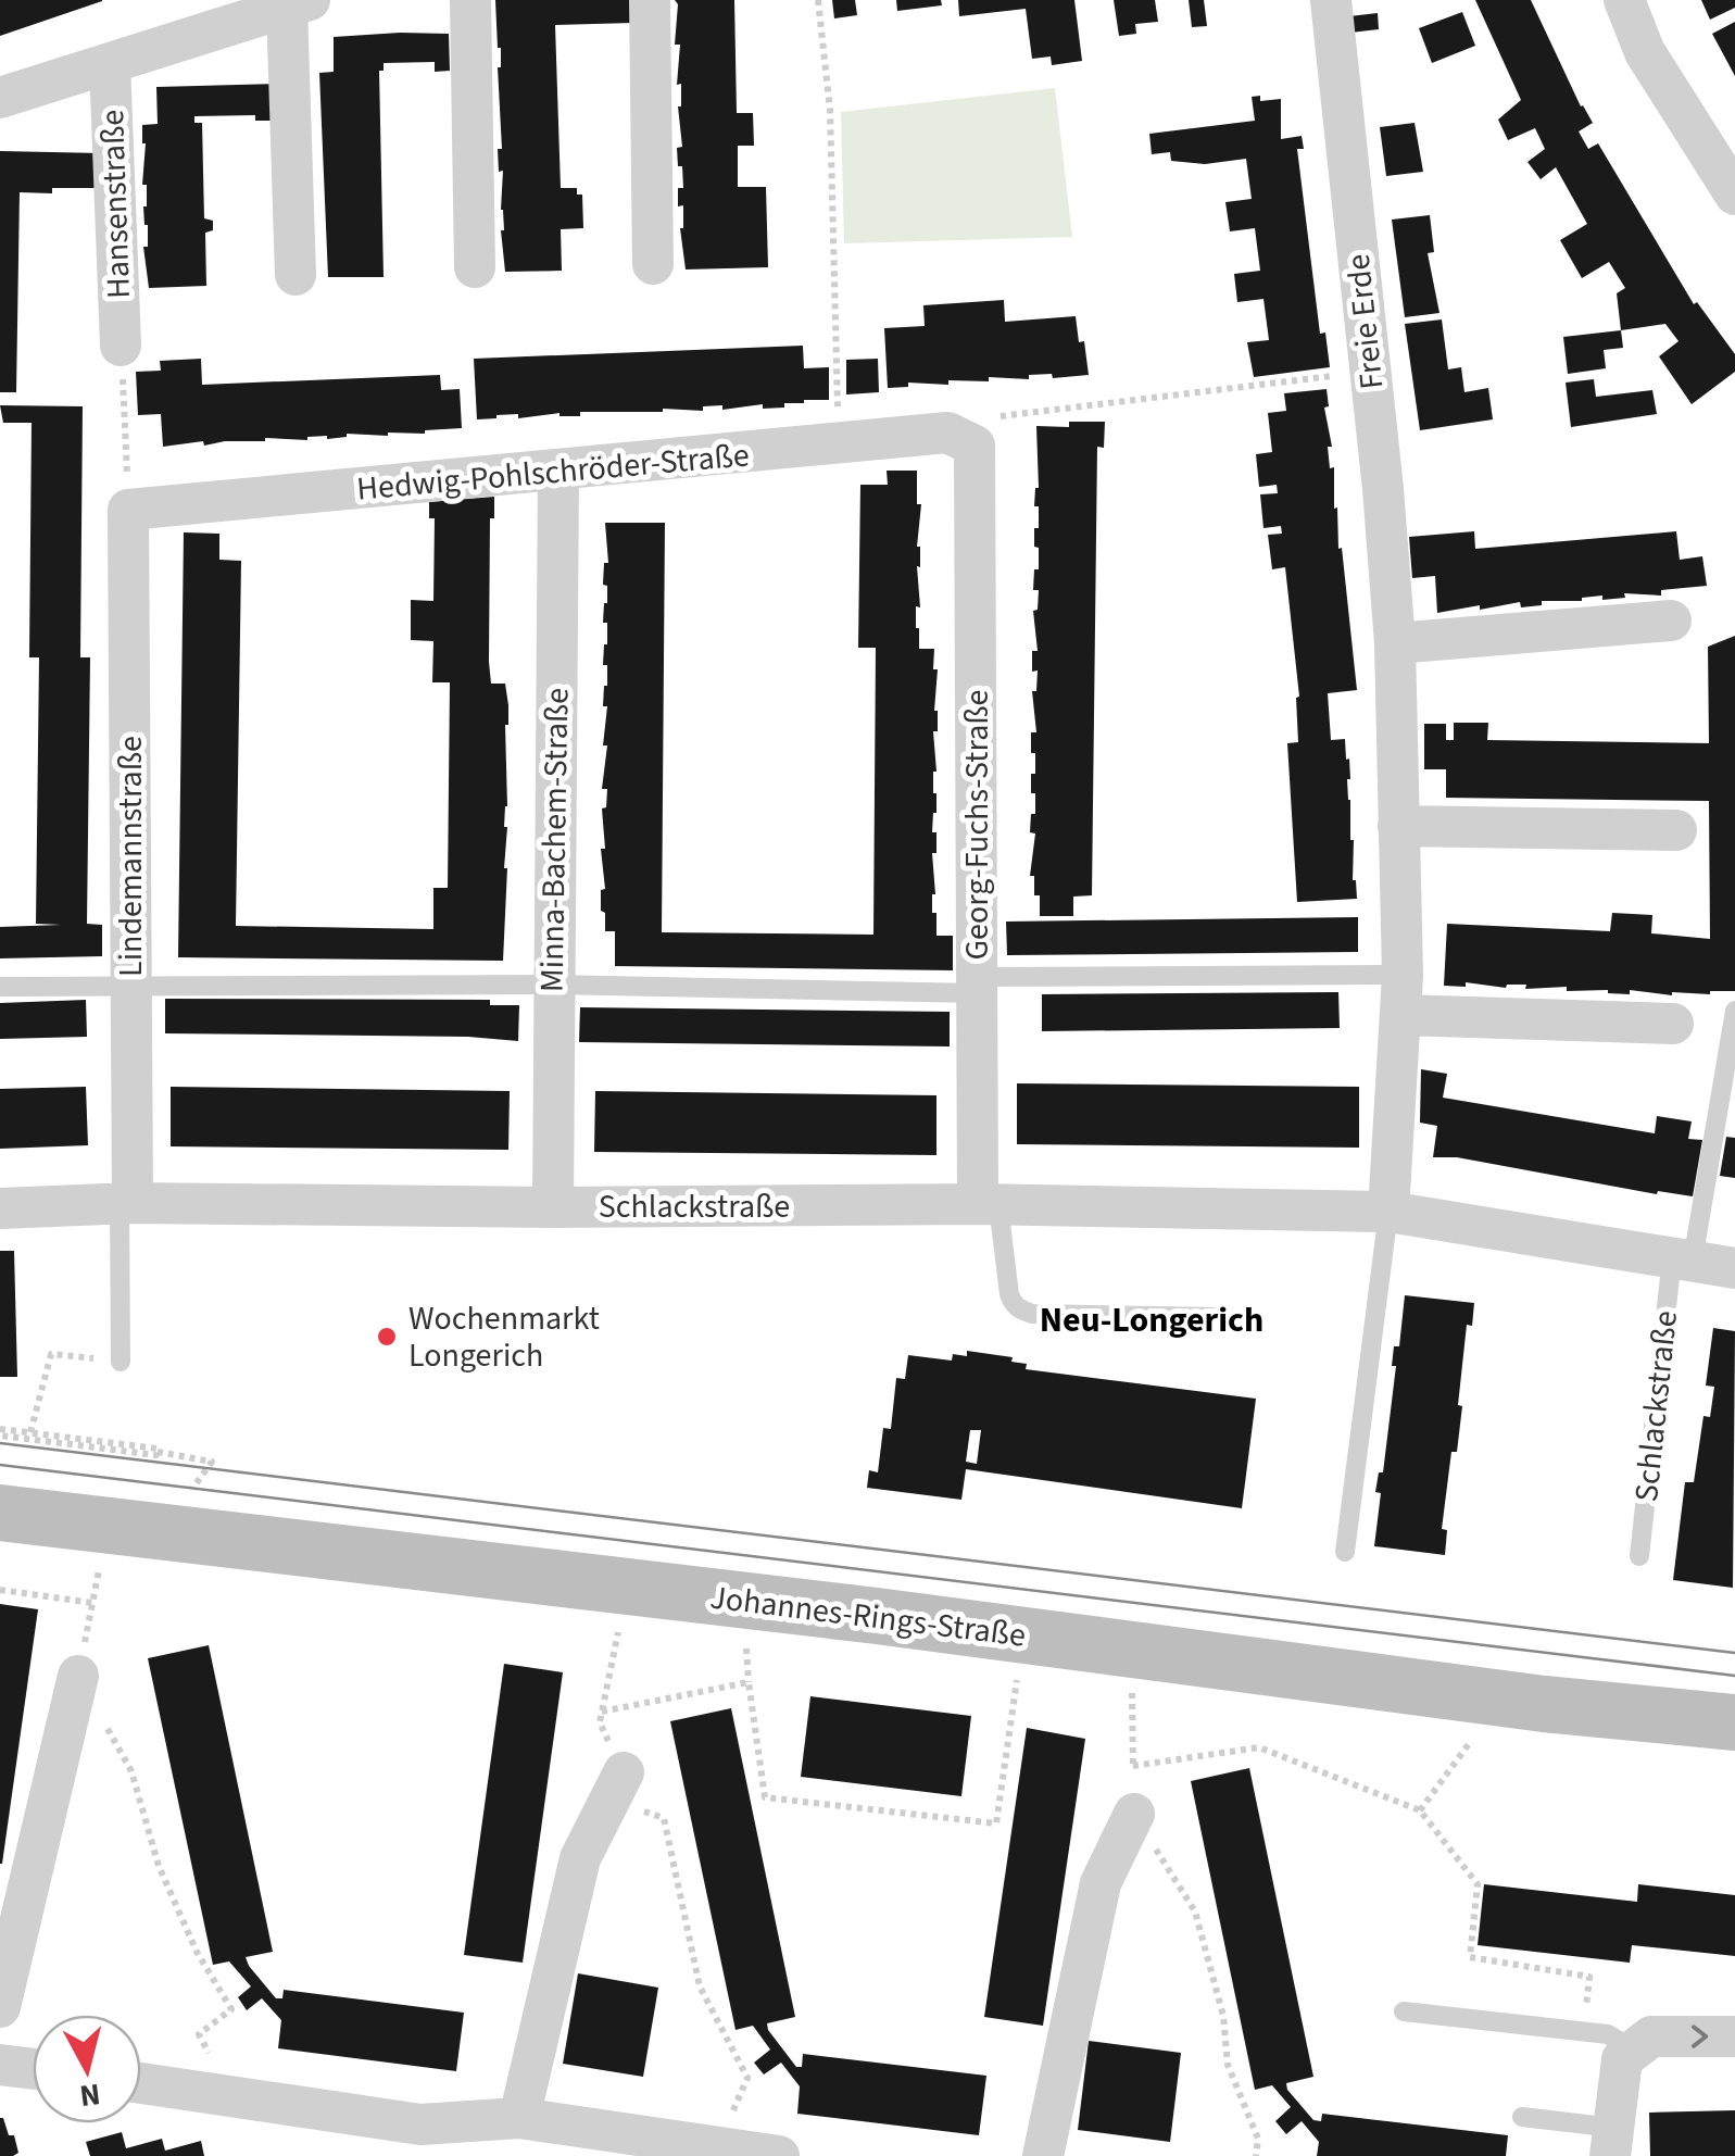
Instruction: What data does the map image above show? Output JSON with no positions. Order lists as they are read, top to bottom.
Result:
{
  "streets": {
    "street": [
      "Hansenstraße",
      "Freie Erde",
      "Hedwig-Pohlschröder-Straße",
      "Georg-Fuchs-Straße",
      "Minna-Bachem-Straße",
      "Lindemannstraße",
      "Schlackstraße",
      "Johannes-Rings-Straße"
    ]
  },
  "crossings": [
    ["Freie Erde", "Schlackstraße"],
    ["Hedwig-Pohlschröder-Straße", "Georg-Fuchs-Straße"],
    ["Hedwig-Pohlschröder-Straße", "Minna-Bachem-Straße"],
    ["Hedwig-Pohlschröder-Straße", "Lindemannstraße"],
    ["Georg-Fuchs-Straße", "Schlackstraße"],
    ["Minna-Bachem-Straße", "Schlackstraße"],
    ["Lindemannstraße", "Schlackstraße"]
  ],
  "districts": ["Neu-Longerich"],
  "places": ["Wochenmarkt Longerich"],
  "north": "bottom"
}
